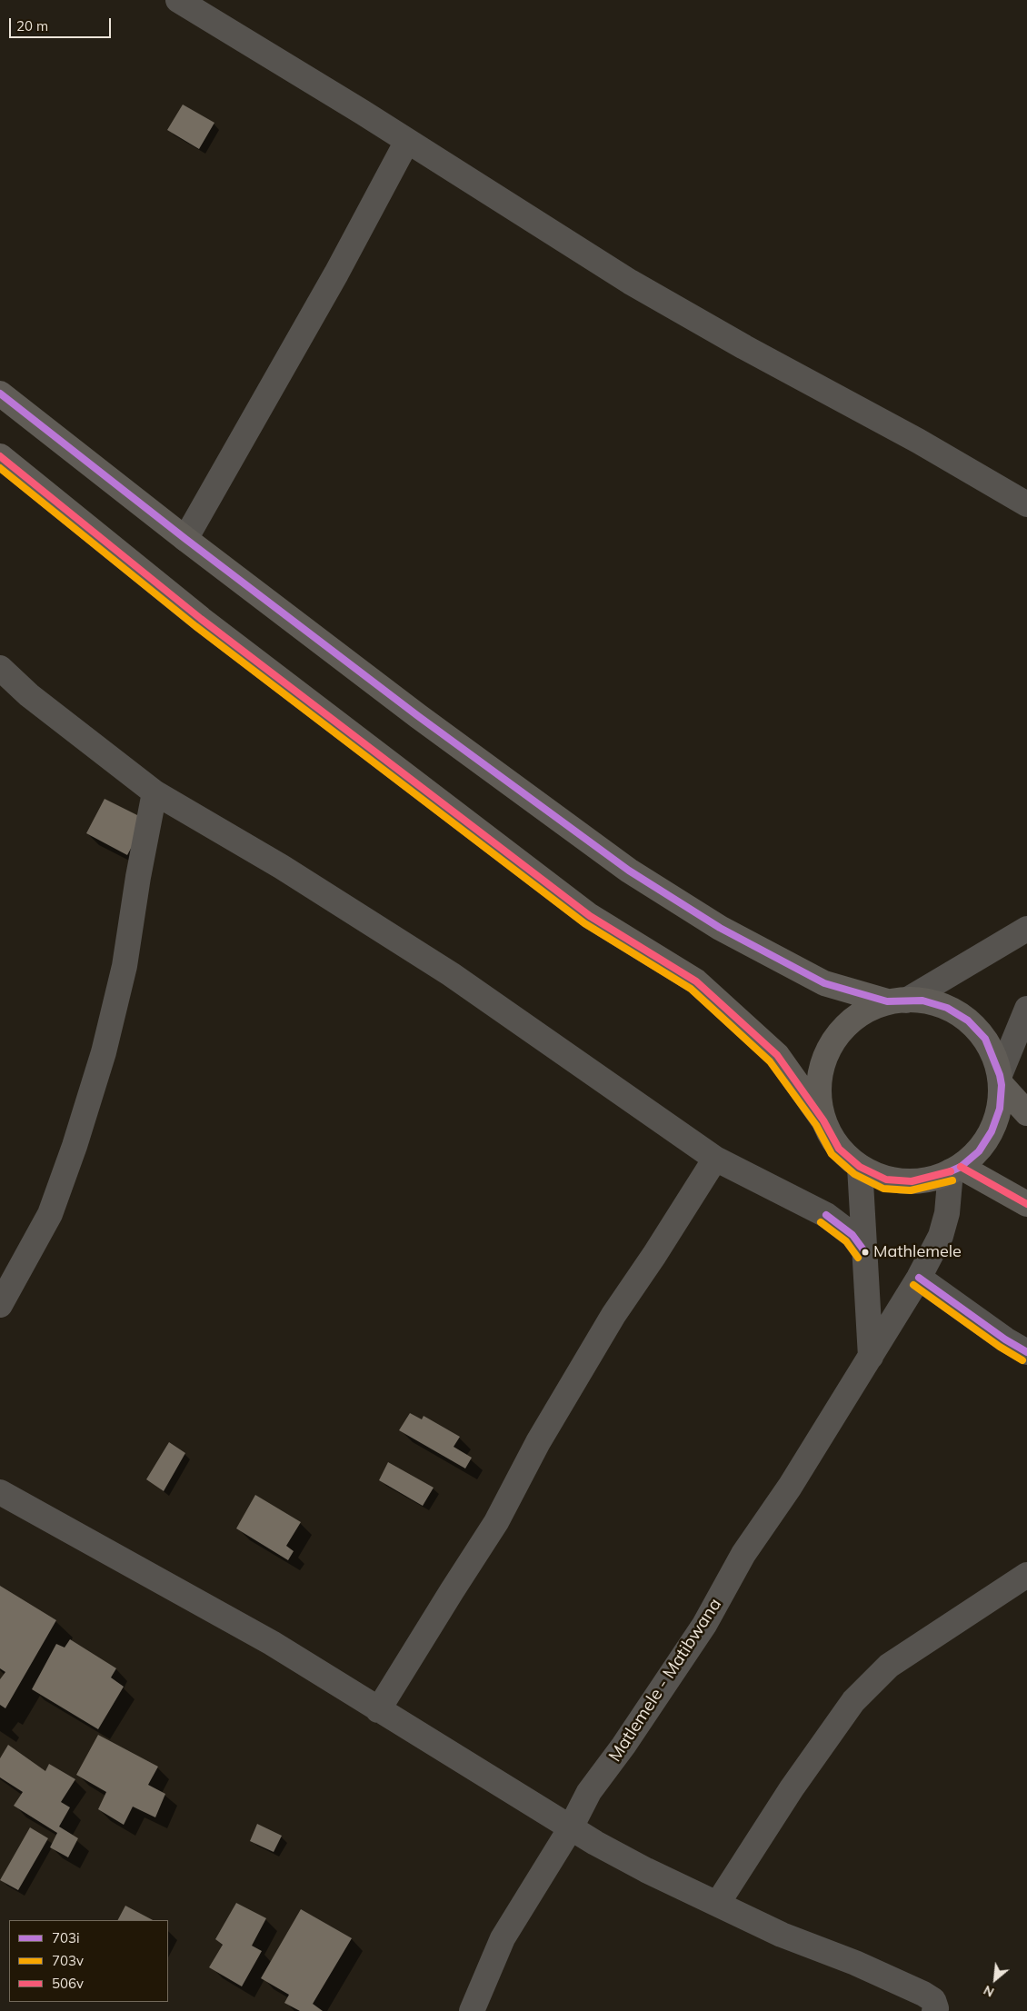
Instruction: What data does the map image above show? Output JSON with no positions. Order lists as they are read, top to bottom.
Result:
{
  "streets": {
    "street": ["Matlemele - Matibwana"]
  },
  "places": ["Mathlemele"],
  "lines": ["transit line 703i", "transit line 506v", "transit line 703v"],
  "legend": ["703i", "703v", "506v"],
  "scale_bar": "20 m",
  "north": "bottom left"
}
